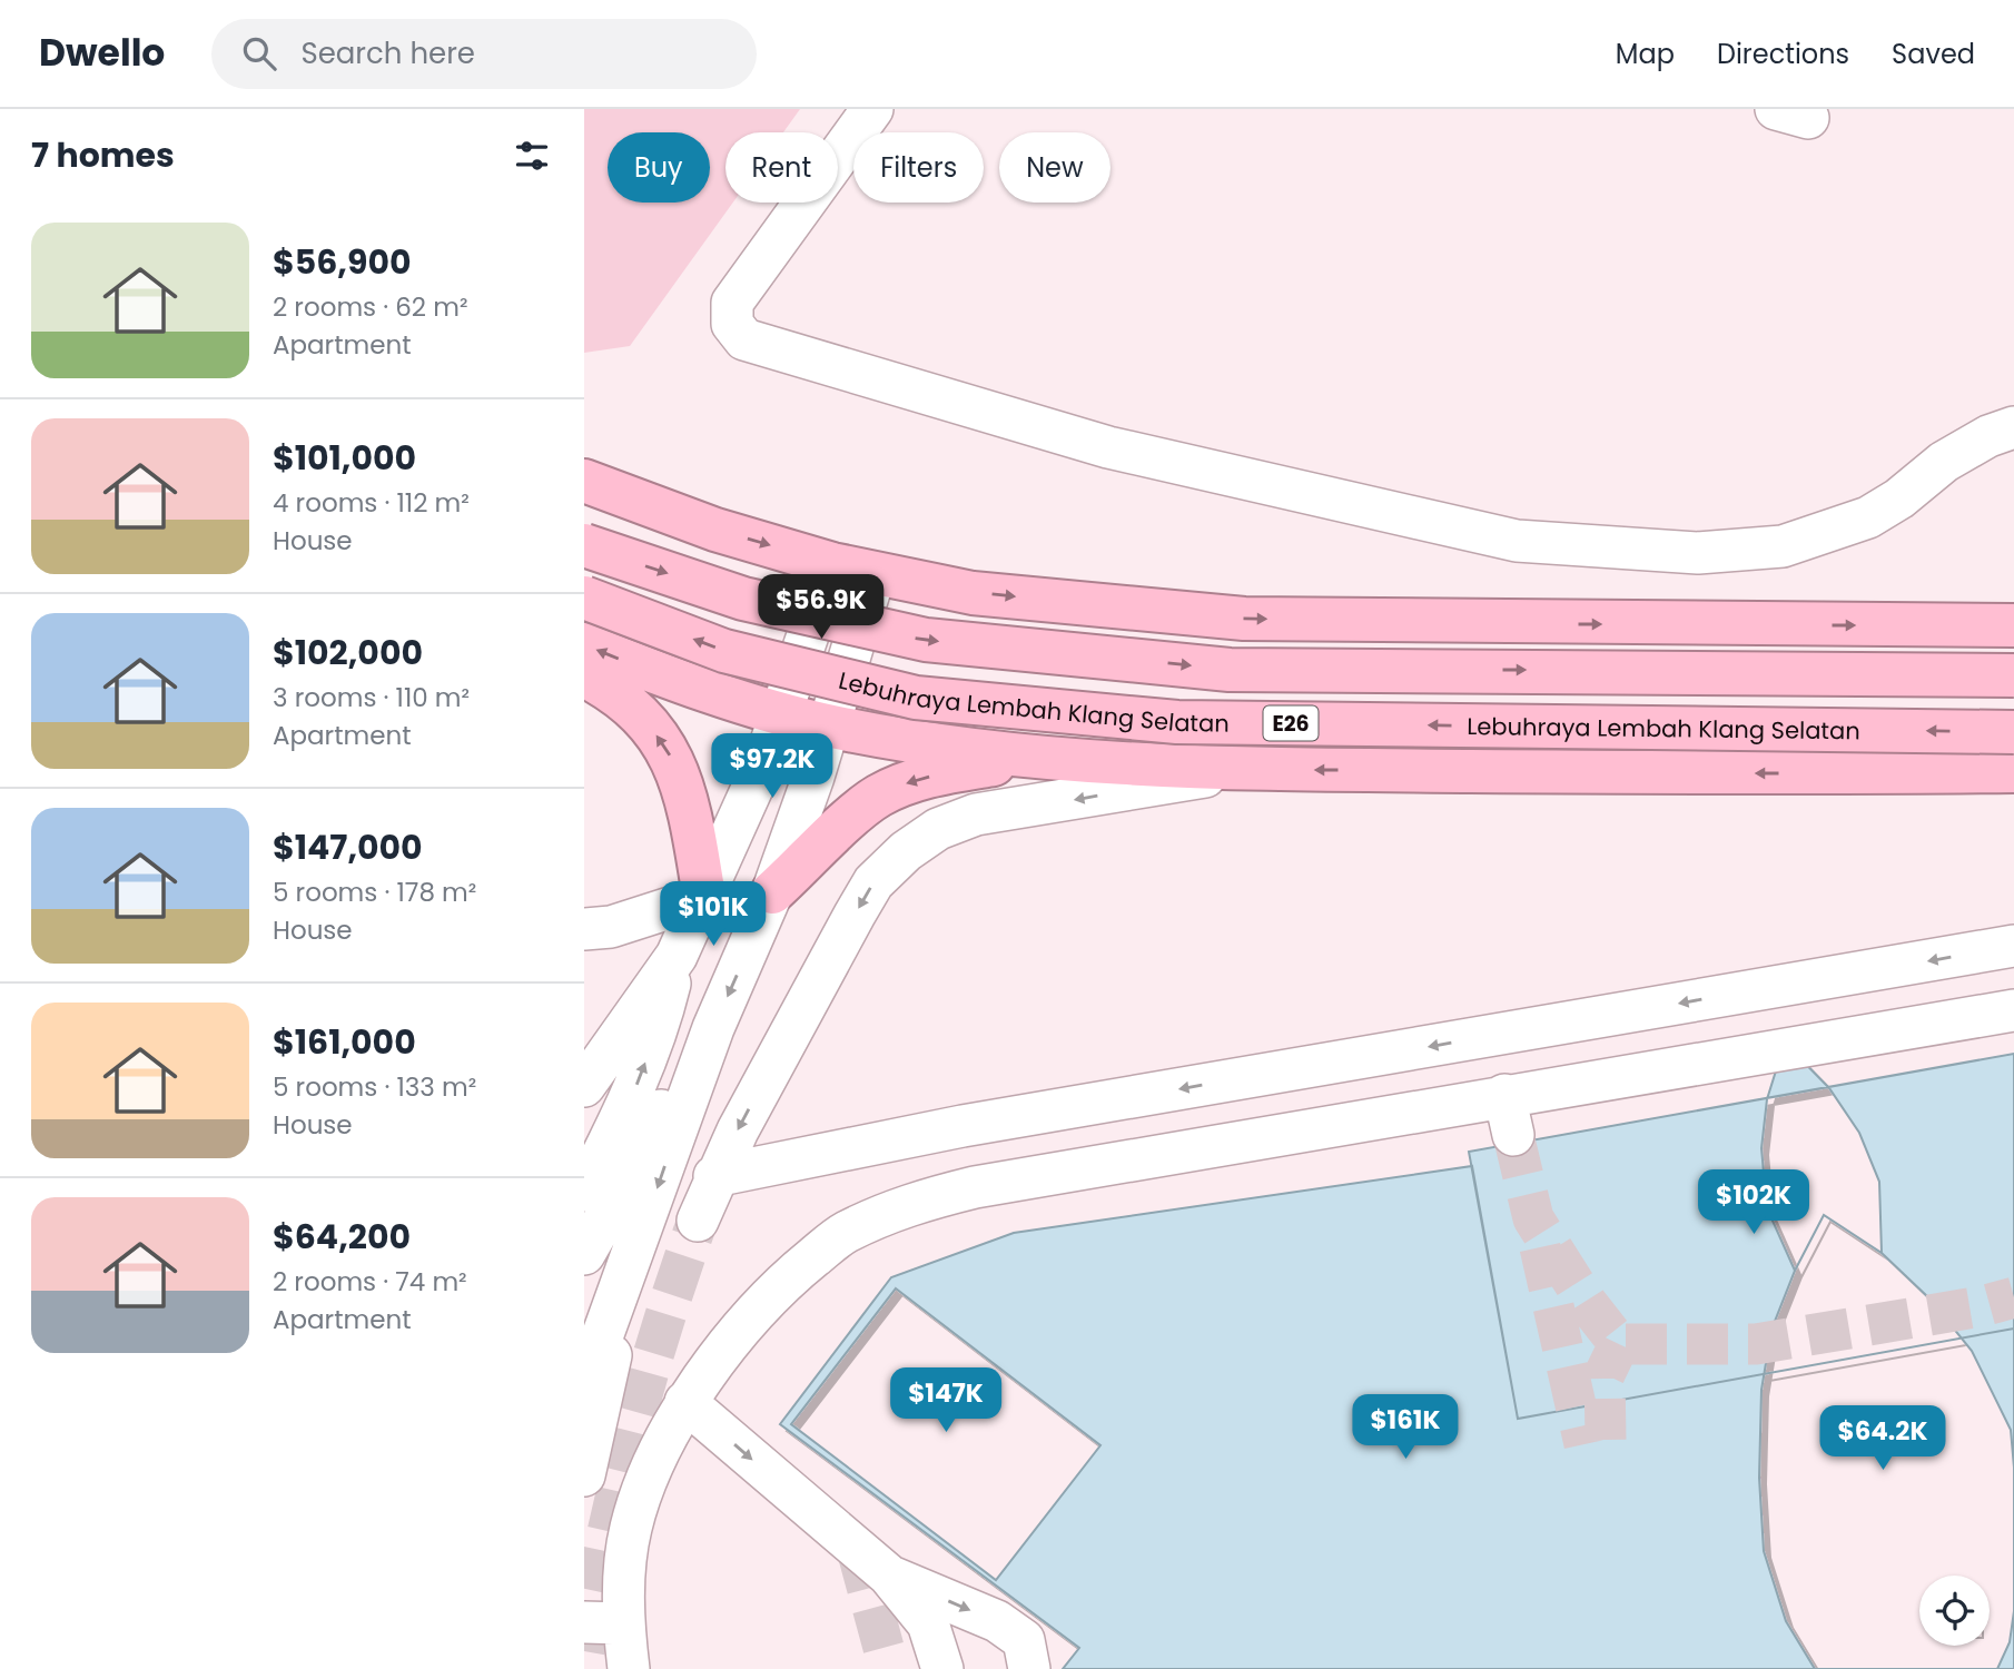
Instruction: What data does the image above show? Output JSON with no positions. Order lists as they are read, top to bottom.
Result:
{
  "streets": {
    "highway": ["Lebuhraya Lembah Klang Selatan", "E26"]
  },
  "page": {
    "header": "Dwello",
    "search": "Search here",
    "nav": ["Map", "Directions", "Saved"],
    "heading": "7 homes",
    "chip": [
      "Buy",
      "Rent",
      "Filters",
      "New"
    ],
    "list": [
      {
        "name": "$56,900",
        "note": "2 rooms · 62 m² · Apartment"
      },
      {
        "name": "$101,000",
        "note": "4 rooms · 112 m² · House"
      },
      {
        "name": "$102,000",
        "note": "3 rooms · 110 m² · Apartment"
      },
      {
        "name": "$147,000",
        "note": "5 rooms · 178 m² · House"
      },
      {
        "name": "$161,000",
        "note": "5 rooms · 133 m² · House"
      },
      {
        "name": "$64,200",
        "note": "2 rooms · 74 m² · Apartment"
      }
    ],
    "price": [
      "$56.9K",
      "$97.2K",
      "$101K",
      "$102K",
      "$147K",
      "$161K",
      "$64.2K"
    ]
  }
}
